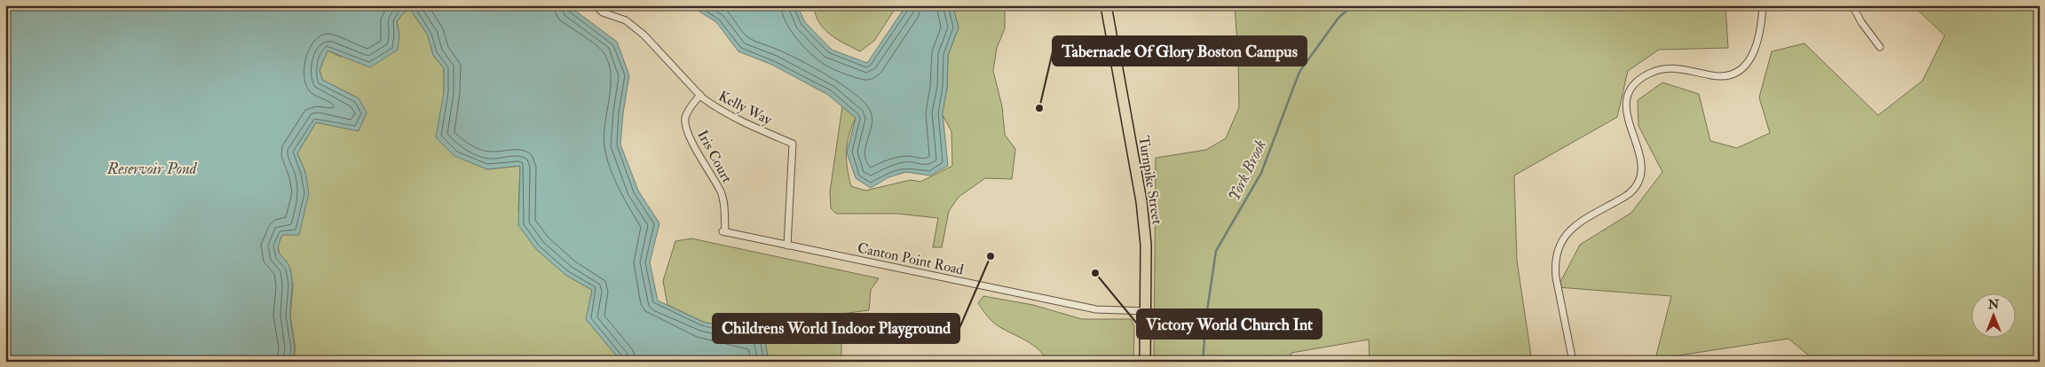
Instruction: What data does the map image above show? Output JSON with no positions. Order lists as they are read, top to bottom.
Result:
{
  "streets": {
    "main road": ["Turnpike Street"],
    "street": ["Kelly Way", "Iris Court", "Canton Point Road"]
  },
  "crossings": [
    ["Kelly Way", "Iris Court"],
    ["Kelly Way", "Canton Point Road"],
    ["Iris Court", "Canton Point Road"],
    ["Turnpike Street", "Canton Point Road"]
  ],
  "water": ["Reservoir Pond", "York Brook"],
  "places": ["Tabernacle Of Glory Boston Campus", "Childrens World Indoor Playground", "Victory World Church Int"],
  "north": "top"
}
